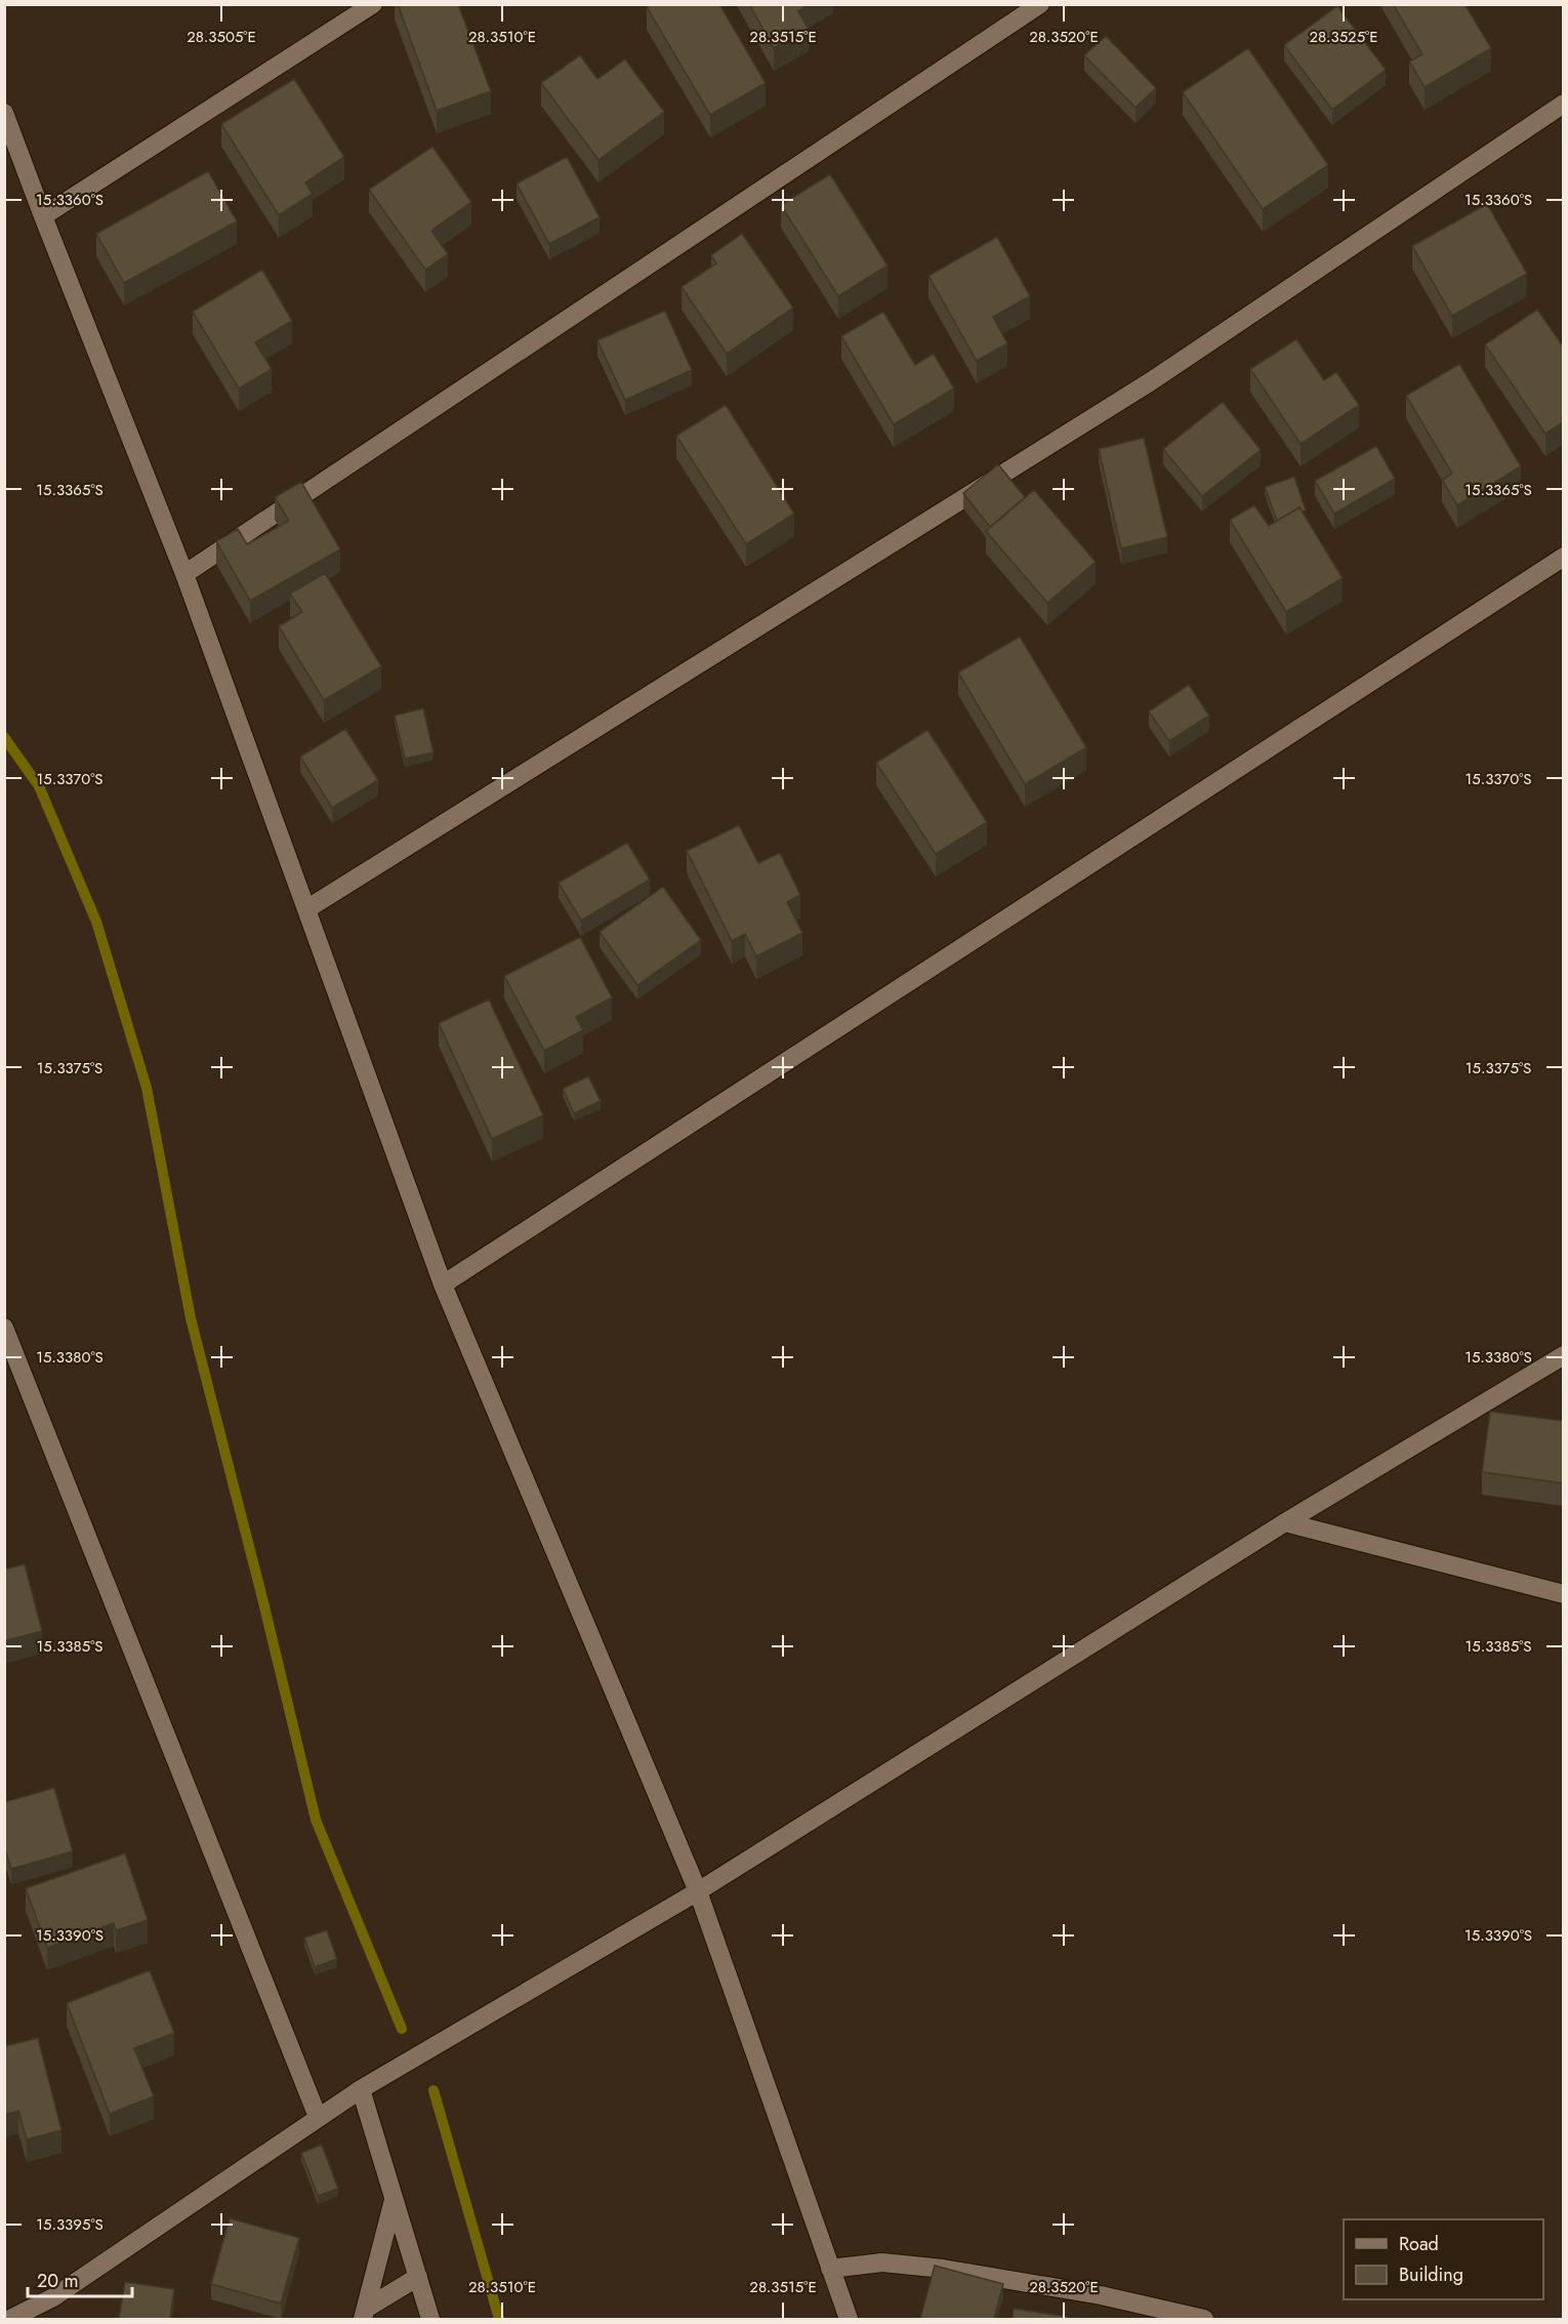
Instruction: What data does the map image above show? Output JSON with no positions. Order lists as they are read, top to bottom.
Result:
{
  "legend": ["Road", "Building"],
  "scale_bar": "20 m",
  "coordinates": [
    "28.3505°E",
    "28.3510°E",
    "28.3515°E",
    "28.3520°E",
    "28.3525°E",
    "15.3360°S",
    "15.3365°S",
    "15.3370°S",
    "15.3375°S",
    "15.3380°S",
    "15.3385°S",
    "15.3390°S",
    "15.3395°S"
  ]
}
